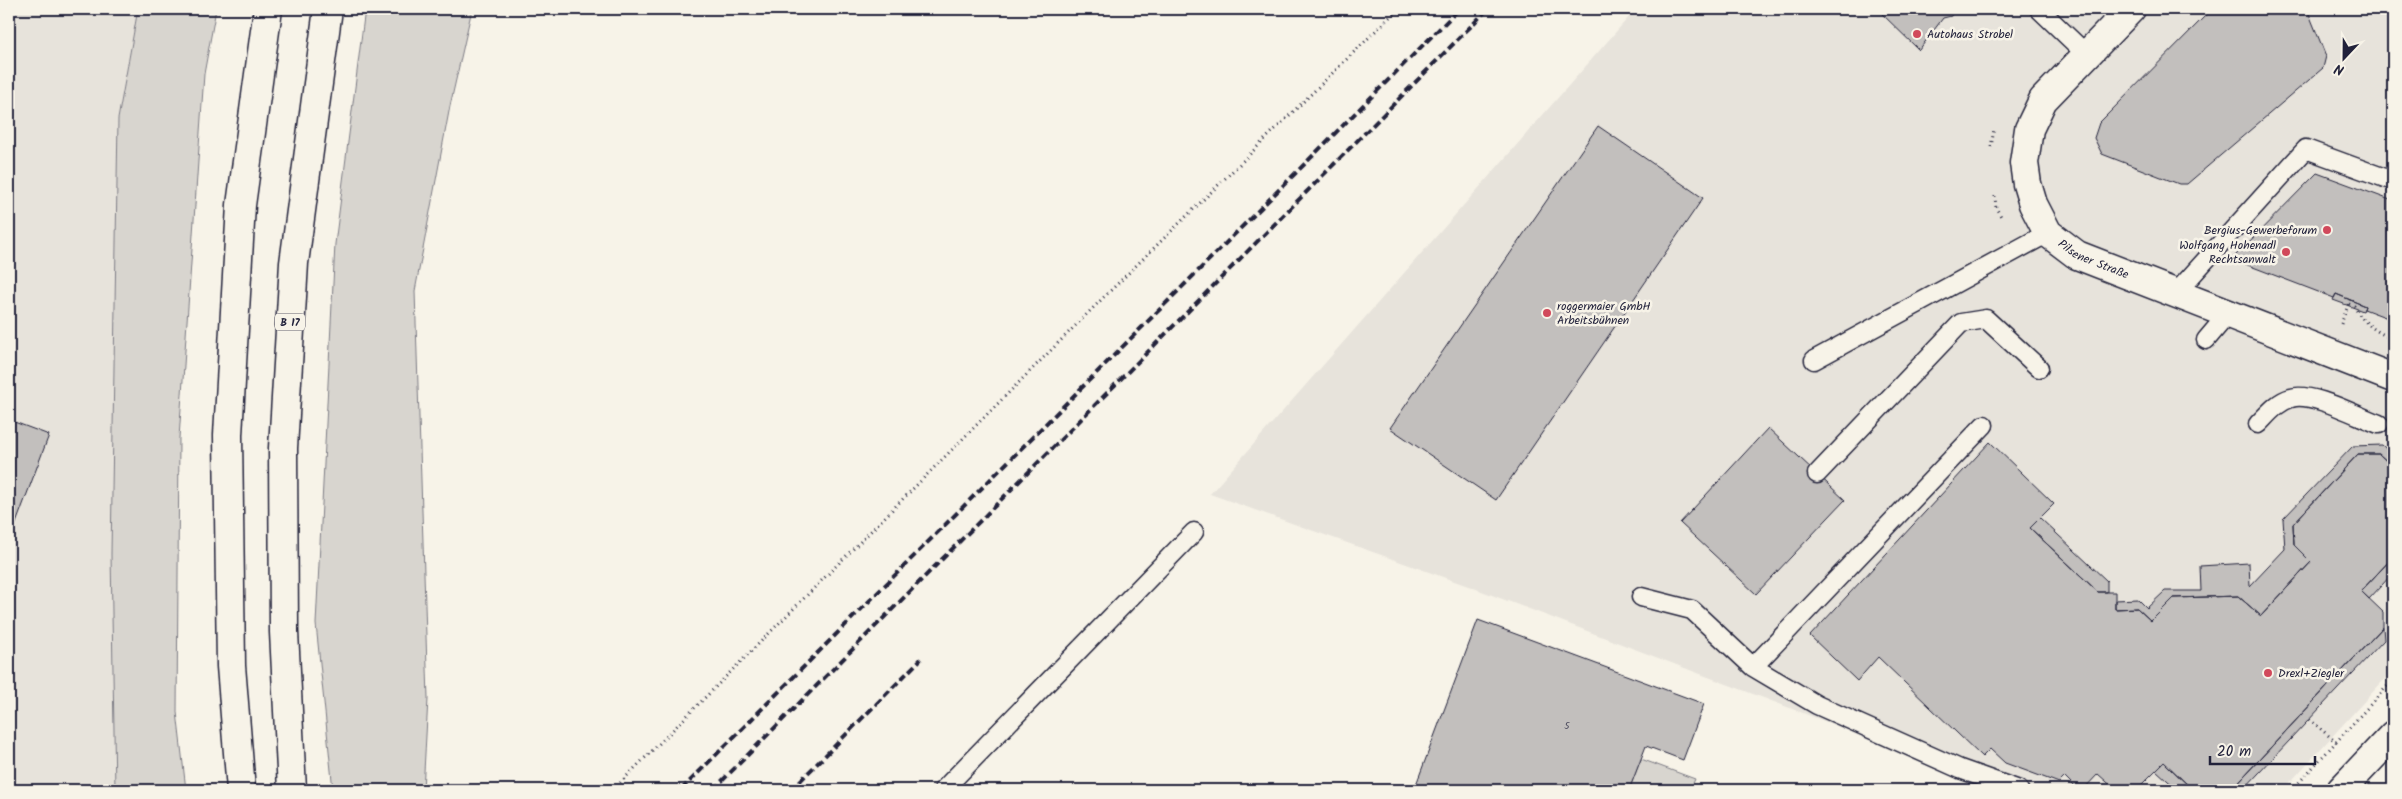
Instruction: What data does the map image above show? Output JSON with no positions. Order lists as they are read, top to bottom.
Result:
{
  "streets": {
    "main road": ["Pilsener Straße", "B 17"]
  },
  "places": [
    "Autohaus Strobel",
    "Bergius-Gewerbeforum",
    "Wolfgang Hohenadl Rechtsanwalt",
    "roggermaier GmbH Arbeitsbühnen",
    "Drexl+Ziegler"
  ],
  "house_numbers": ["5"],
  "scale_bar": "20 m",
  "north": "bottom"
}
